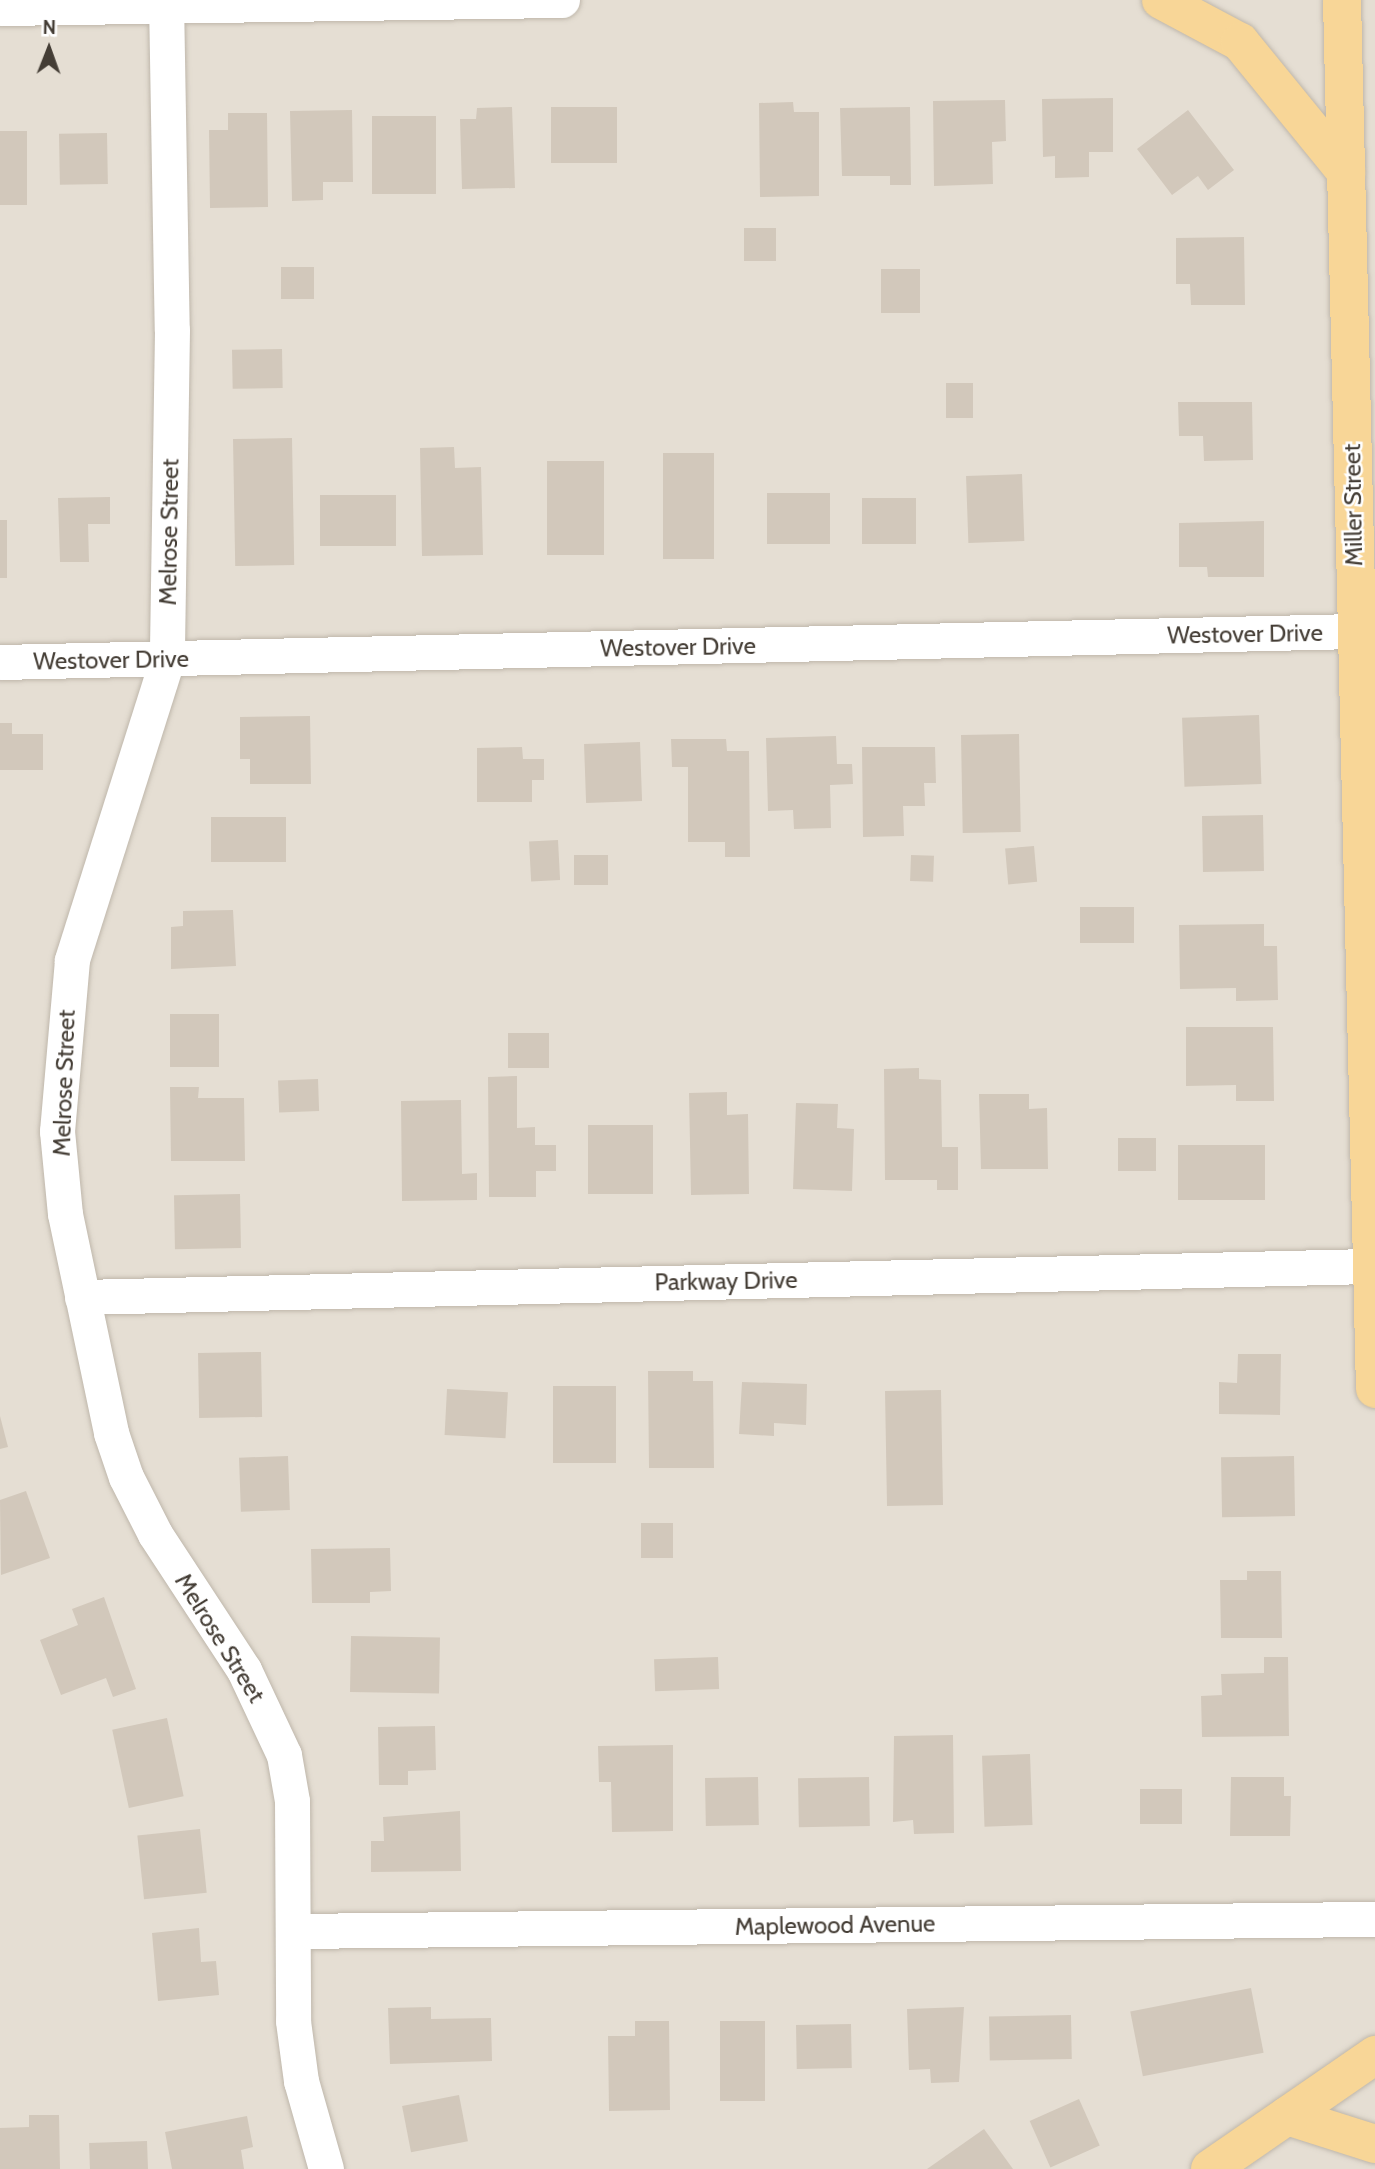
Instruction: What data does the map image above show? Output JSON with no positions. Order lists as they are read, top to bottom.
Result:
{
  "streets": {
    "main road": ["Miller Street"],
    "street": [
      "Melrose Street",
      "Westover Drive",
      "Parkway Drive",
      "Maplewood Avenue"
    ]
  },
  "crossings": [
    ["Miller Street", "Westover Drive"],
    ["Miller Street", "Parkway Drive"],
    ["Melrose Street", "Westover Drive"],
    ["Melrose Street", "Parkway Drive"],
    ["Melrose Street", "Maplewood Avenue"]
  ],
  "north": "top"
}
